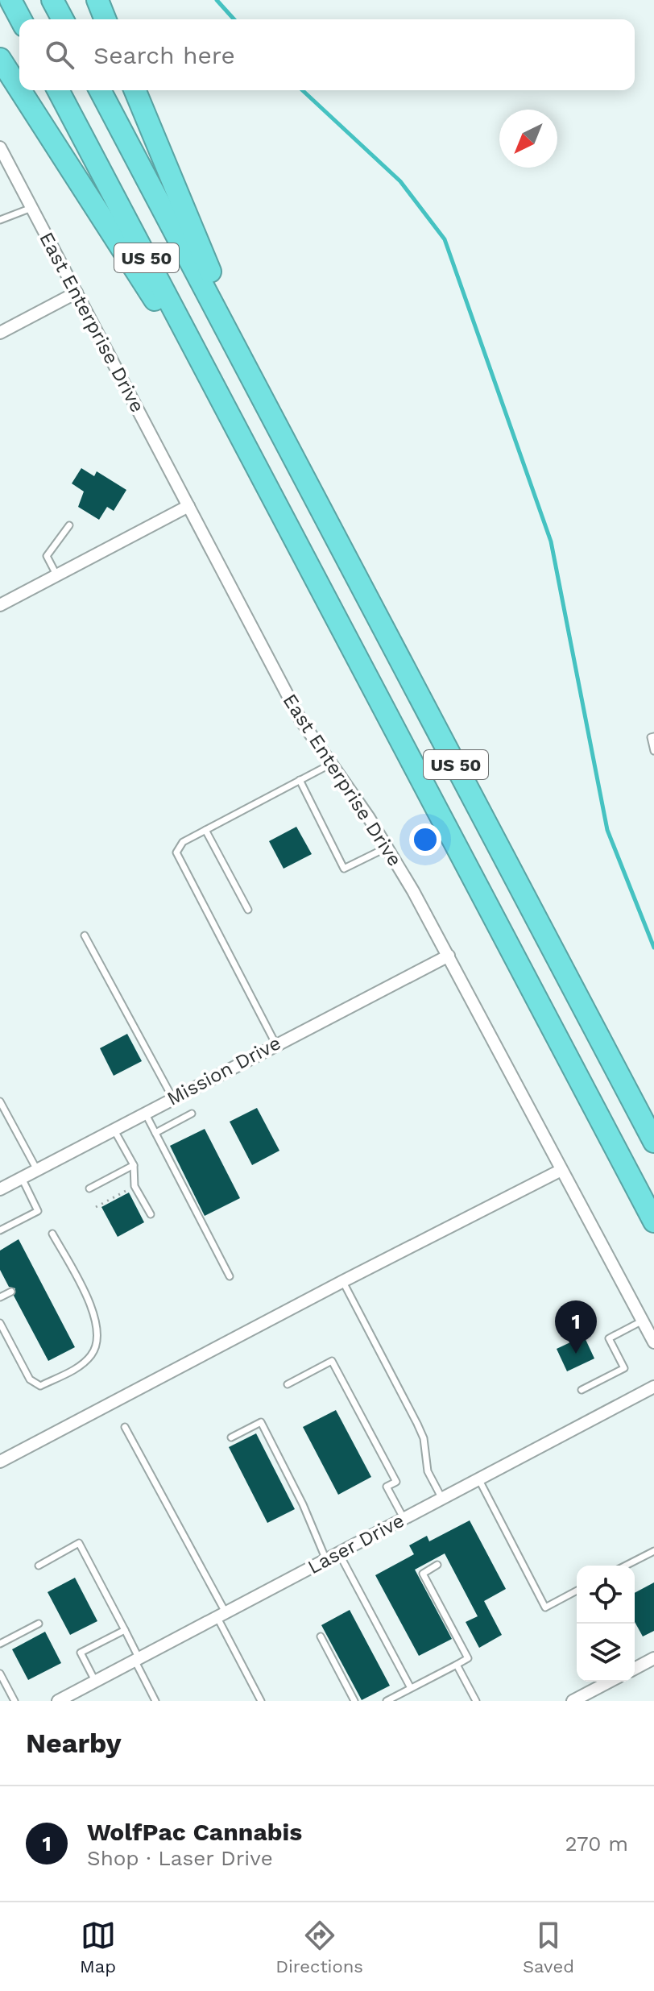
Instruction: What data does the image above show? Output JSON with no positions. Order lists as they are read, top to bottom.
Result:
{
  "streets": {
    "highway": ["US 50"],
    "street": ["East Enterprise Drive", "Mission Drive", "Laser Drive"]
  },
  "crossings": [
    ["East Enterprise Drive", "Mission Drive"]
  ],
  "north": "bottom left",
  "page": {
    "search": "Search here",
    "pins": "1",
    "heading": "Nearby",
    "list": [
      {
        "mark": "1",
        "name": "WolfPac Cannabis",
        "note": "Shop · Laser Drive",
        "value": "270 m"
      }
    ],
    "nav": ["Map", "Directions", "Saved"]
  }
}
